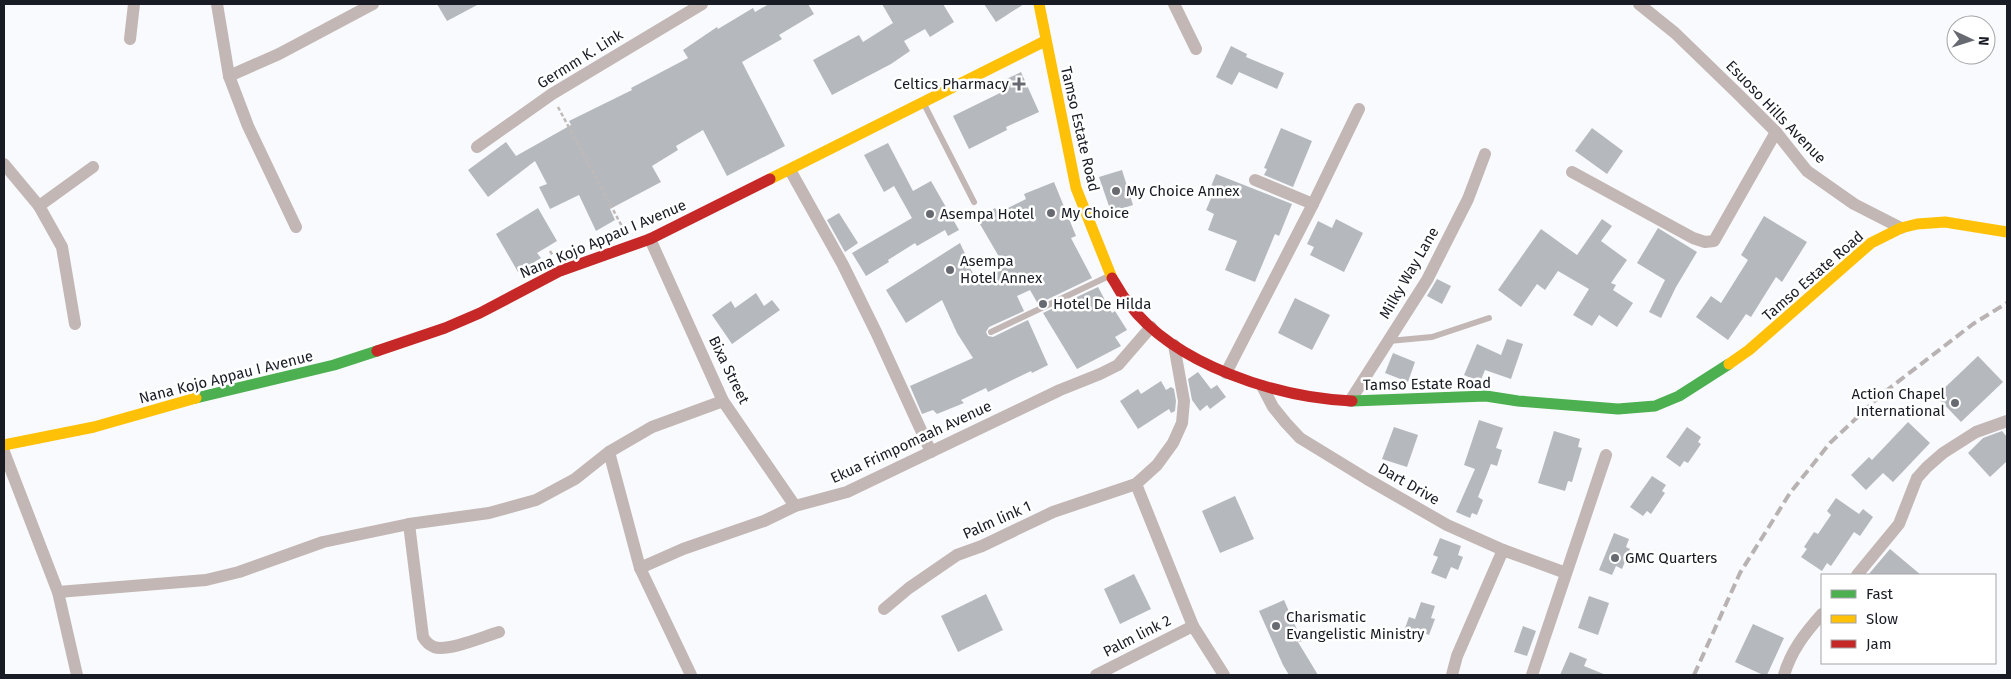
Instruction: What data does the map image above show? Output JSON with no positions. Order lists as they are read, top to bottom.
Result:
{
  "streets": {
    "street": [
      "Germm K. Link",
      "Esuoso Hills Avenue",
      "Tamso Estate Road",
      "Nana Kojo Appau I Avenue",
      "Milky Way Lane",
      "Bixa Street",
      "Ekua Frimpomaah Avenue",
      "Dart Drive",
      "Palm link 1",
      "Palm link 2"
    ]
  },
  "crossings": [
    ["Esuoso Hills Avenue", "Tamso Estate Road"],
    ["Tamso Estate Road", "Nana Kojo Appau I Avenue"],
    ["Tamso Estate Road", "Milky Way Lane"],
    ["Tamso Estate Road", "Ekua Frimpomaah Avenue"],
    ["Tamso Estate Road", "Dart Drive"],
    ["Nana Kojo Appau I Avenue", "Bixa Street"],
    ["Bixa Street", "Ekua Frimpomaah Avenue"]
  ],
  "places": {
    "health": ["Celtics Pharmacy"],
    "other": [
      "My Choice Annex",
      "My Choice",
      "Asempa Hotel",
      "Asempa Hotel Annex",
      "Hotel De Hilda",
      "Action Chapel International",
      "GMC Quarters",
      "Charismatic Evangelistic Ministry"
    ]
  },
  "legend": ["Fast", "Slow", "Jam"],
  "north": "right"
}
